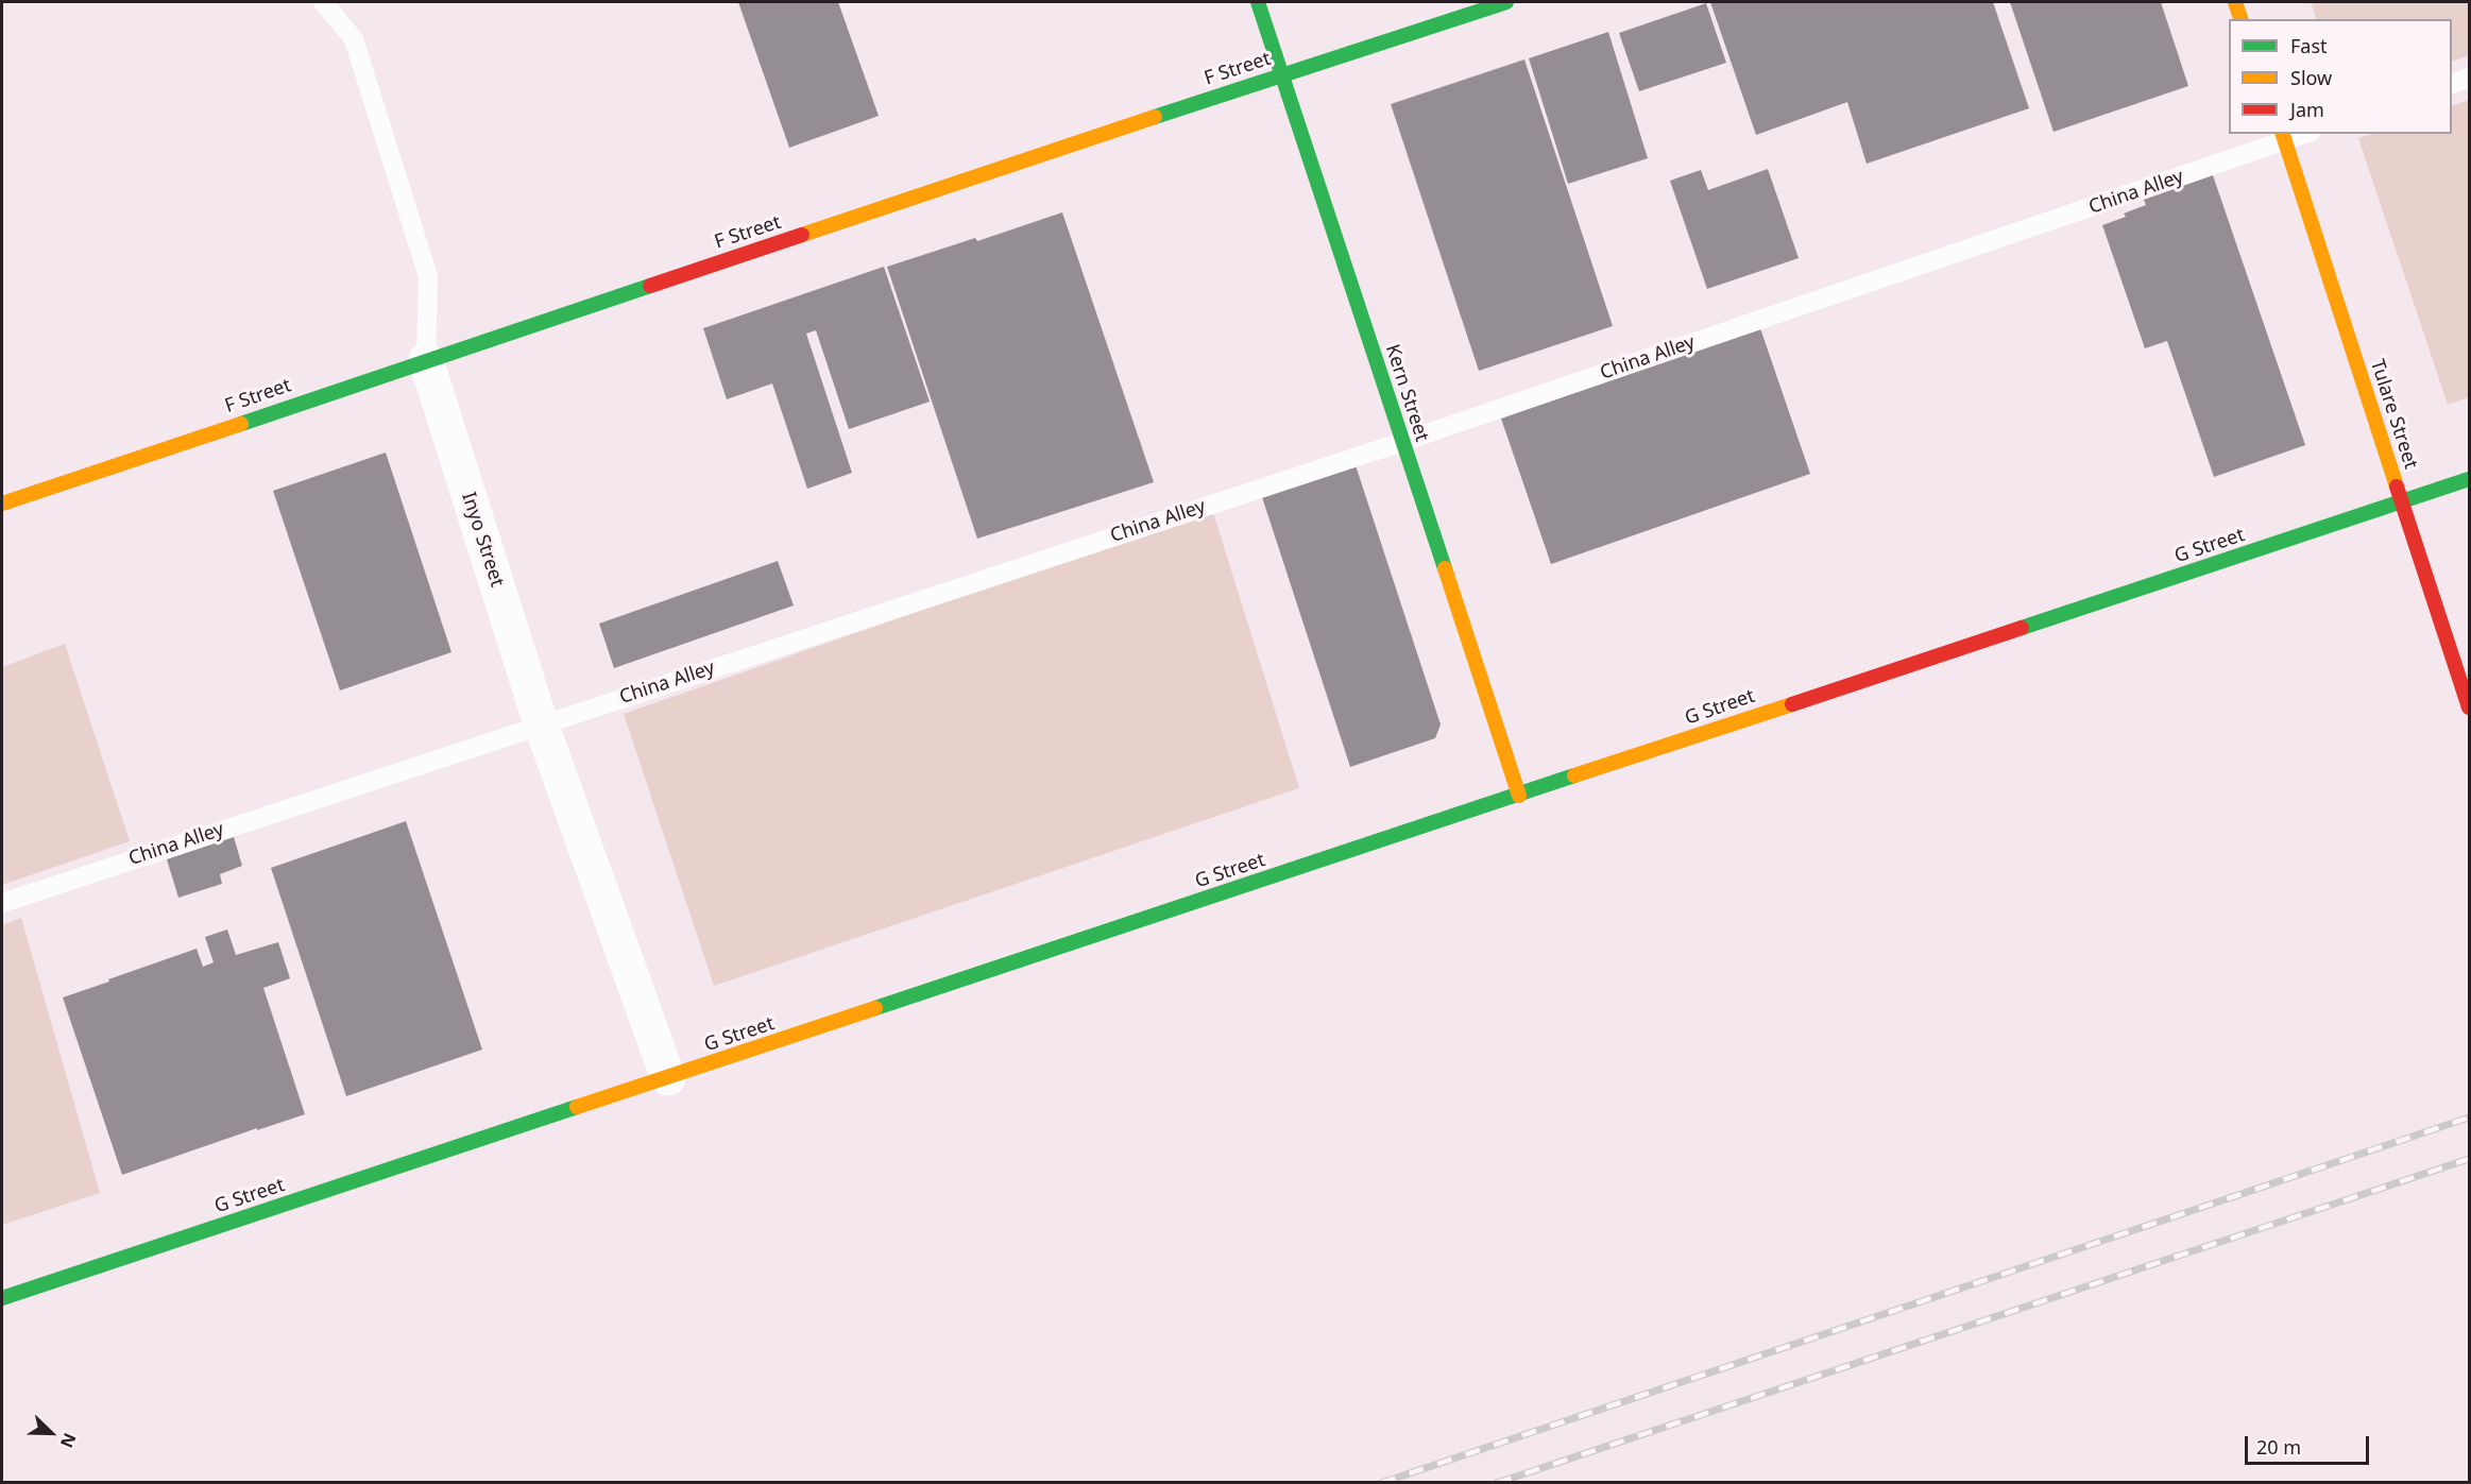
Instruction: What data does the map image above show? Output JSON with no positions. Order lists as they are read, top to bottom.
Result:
{
  "streets": {
    "street": [
      "F Street",
      "Kern Street",
      "Tulare Street",
      "Inyo Street",
      "G Street"
    ],
    "lane": ["China Alley"]
  },
  "crossings": [
    ["F Street", "Kern Street"],
    ["F Street", "Inyo Street"],
    ["China Alley", "Kern Street"],
    ["China Alley", "Tulare Street"],
    ["China Alley", "Inyo Street"],
    ["Kern Street", "G Street"],
    ["Inyo Street", "G Street"]
  ],
  "legend": ["Fast", "Slow", "Jam"],
  "scale_bar": "20 m",
  "north": "bottom right"
}
